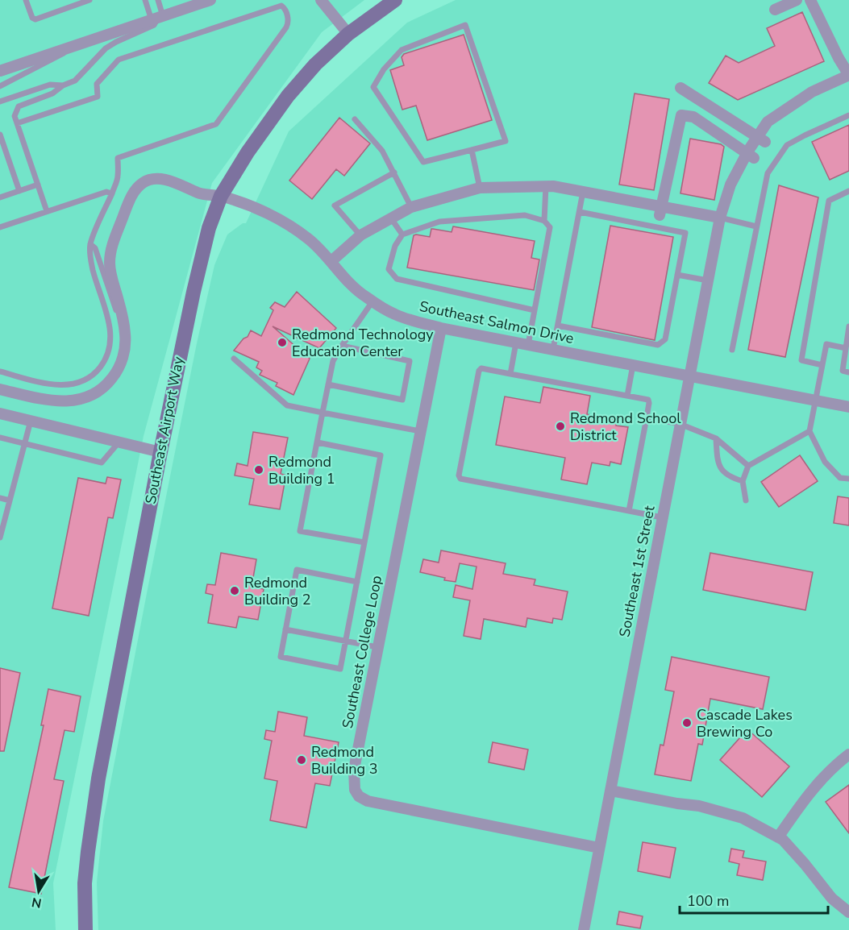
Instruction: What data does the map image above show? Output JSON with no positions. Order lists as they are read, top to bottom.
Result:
{
  "streets": {
    "main road": ["Southeast Airport Way"],
    "street": ["Southeast Salmon Drive", "Southeast 1st Street", "Southeast College Loop"]
  },
  "crossings": [
    ["Southeast Salmon Drive", "Southeast Airport Way"],
    ["Southeast Salmon Drive", "Southeast 1st Street"],
    ["Southeast Salmon Drive", "Southeast College Loop"],
    ["Southeast 1st Street", "Southeast College Loop"]
  ],
  "places": [
    "Redmond Technology Education Center",
    "Redmond School District",
    "Redmond Building 1",
    "Redmond Building 2",
    "Cascade Lakes Brewing Co",
    "Redmond Building 3"
  ],
  "scale_bar": "100 m",
  "north": "bottom"
}
